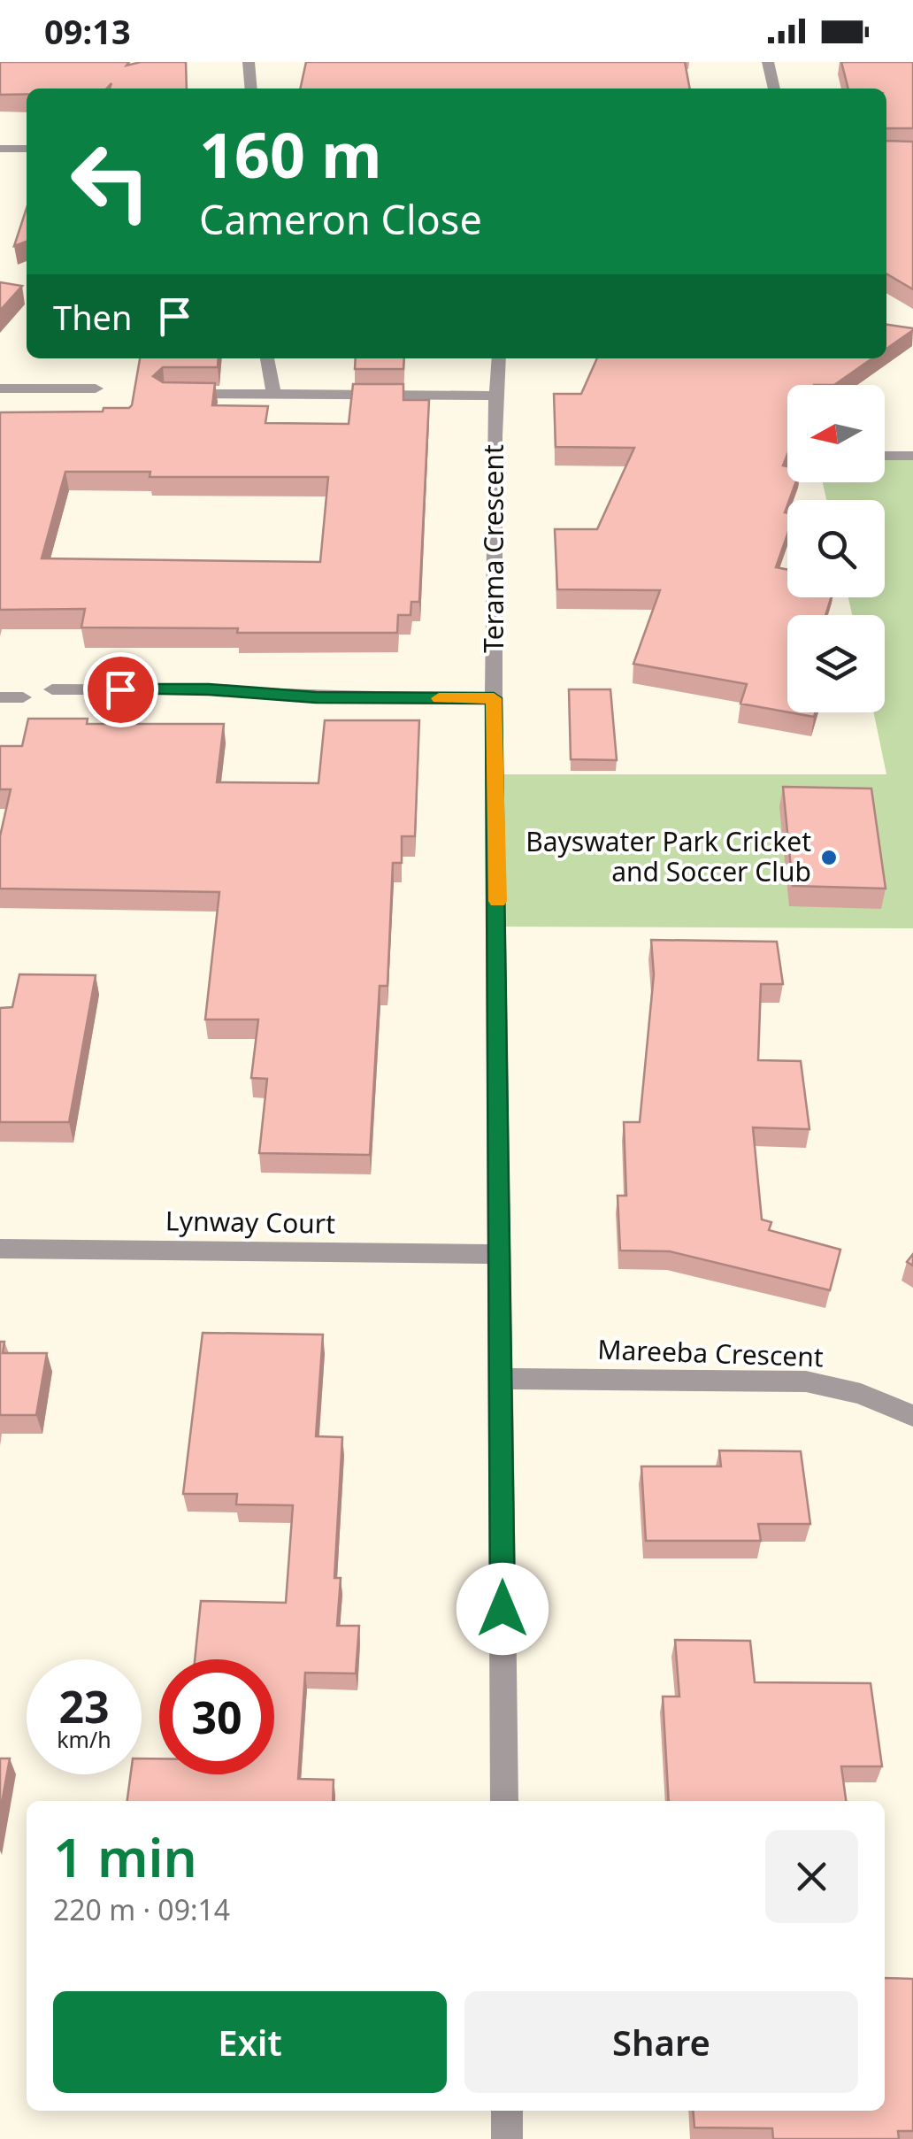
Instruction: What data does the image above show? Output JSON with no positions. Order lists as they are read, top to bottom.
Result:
{
  "streets": {
    "street": ["Terama Crescent", "Lynway Court", "Mareeba Crescent"]
  },
  "crossings": [
    ["Terama Crescent", "Lynway Court"],
    ["Terama Crescent", "Mareeba Crescent"]
  ],
  "places": ["Bayswater Park Cricket and Soccer Club"],
  "north": "left",
  "page": {
    "status": "09:13",
    "turn": ["160 m", "Cameron Close"],
    "then": "Then",
    "speed": "23 km/h",
    "limit": "30",
    "heading": ["1 min", "220 m · 09:14"],
    "buttons": ["Exit", "Share"]
  }
}
